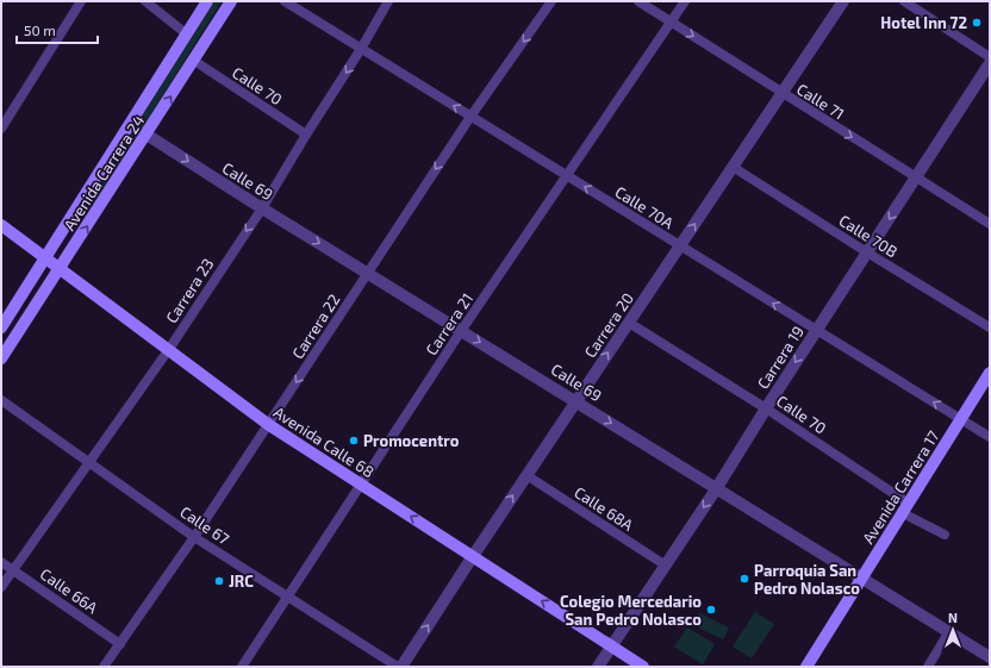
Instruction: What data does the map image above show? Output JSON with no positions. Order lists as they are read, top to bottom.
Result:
{
  "streets": {
    "main road": ["Avenida Carrera 24", "Avenida Calle 68", "Avenida Carrera 17"],
    "street": [
      "Calle 70",
      "Calle 71",
      "Calle 69",
      "Calle 70A",
      "Calle 70B",
      "Carrera 23",
      "Carrera 21",
      "Carrera 20",
      "Carrera 22",
      "Carrera 19",
      "Calle 68A",
      "Calle 67",
      "Calle 66A"
    ]
  },
  "crossings": [
    ["Calle 70", "Avenida Carrera 24"],
    ["Calle 70", "Carrera 23"],
    ["Calle 70", "Carrera 20"],
    ["Calle 70", "Carrera 19"],
    ["Calle 70", "Avenida Carrera 17"],
    ["Calle 71", "Carrera 21"],
    ["Calle 71", "Carrera 20"],
    ["Calle 71", "Carrera 19"],
    ["Avenida Carrera 24", "Calle 69"],
    ["Avenida Carrera 24", "Avenida Calle 68"],
    ["Calle 69", "Carrera 23"],
    ["Calle 69", "Carrera 21"],
    ["Calle 69", "Carrera 20"],
    ["Calle 69", "Carrera 22"],
    ["Calle 69", "Carrera 19"],
    ["Calle 69", "Avenida Carrera 17"],
    ["Calle 70A", "Carrera 23"],
    ["Calle 70A", "Carrera 21"],
    ["Calle 70A", "Carrera 20"],
    ["Calle 70A", "Carrera 22"],
    ["Calle 70A", "Carrera 19"],
    ["Calle 70A", "Avenida Carrera 17"],
    ["Calle 70B", "Carrera 20"],
    ["Calle 70B", "Carrera 19"],
    ["Carrera 23", "Avenida Calle 68"],
    ["Carrera 23", "Calle 67"],
    ["Carrera 23", "Calle 66A"],
    ["Carrera 21", "Avenida Calle 68"],
    ["Carrera 21", "Calle 67"],
    ["Carrera 20", "Avenida Calle 68"],
    ["Carrera 20", "Calle 68A"],
    ["Carrera 22", "Avenida Calle 68"],
    ["Carrera 22", "Calle 67"],
    ["Carrera 22", "Calle 66A"],
    ["Carrera 19", "Avenida Calle 68"],
    ["Carrera 19", "Calle 68A"]
  ],
  "one_way": [
    "Calle 71",
    "Calle 69",
    "Calle 70A",
    "Carrera 23",
    "Carrera 20",
    "Carrera 22",
    "Carrera 19",
    "Avenida Calle 68"
  ],
  "places": [
    "Hotel Inn 72",
    "Promocentro",
    "Parroquia San Pedro Nolasco",
    "JRC",
    "Colegio Mercedario San Pedro Nolasco"
  ],
  "scale_bar": "50 m",
  "north": "top"
}
